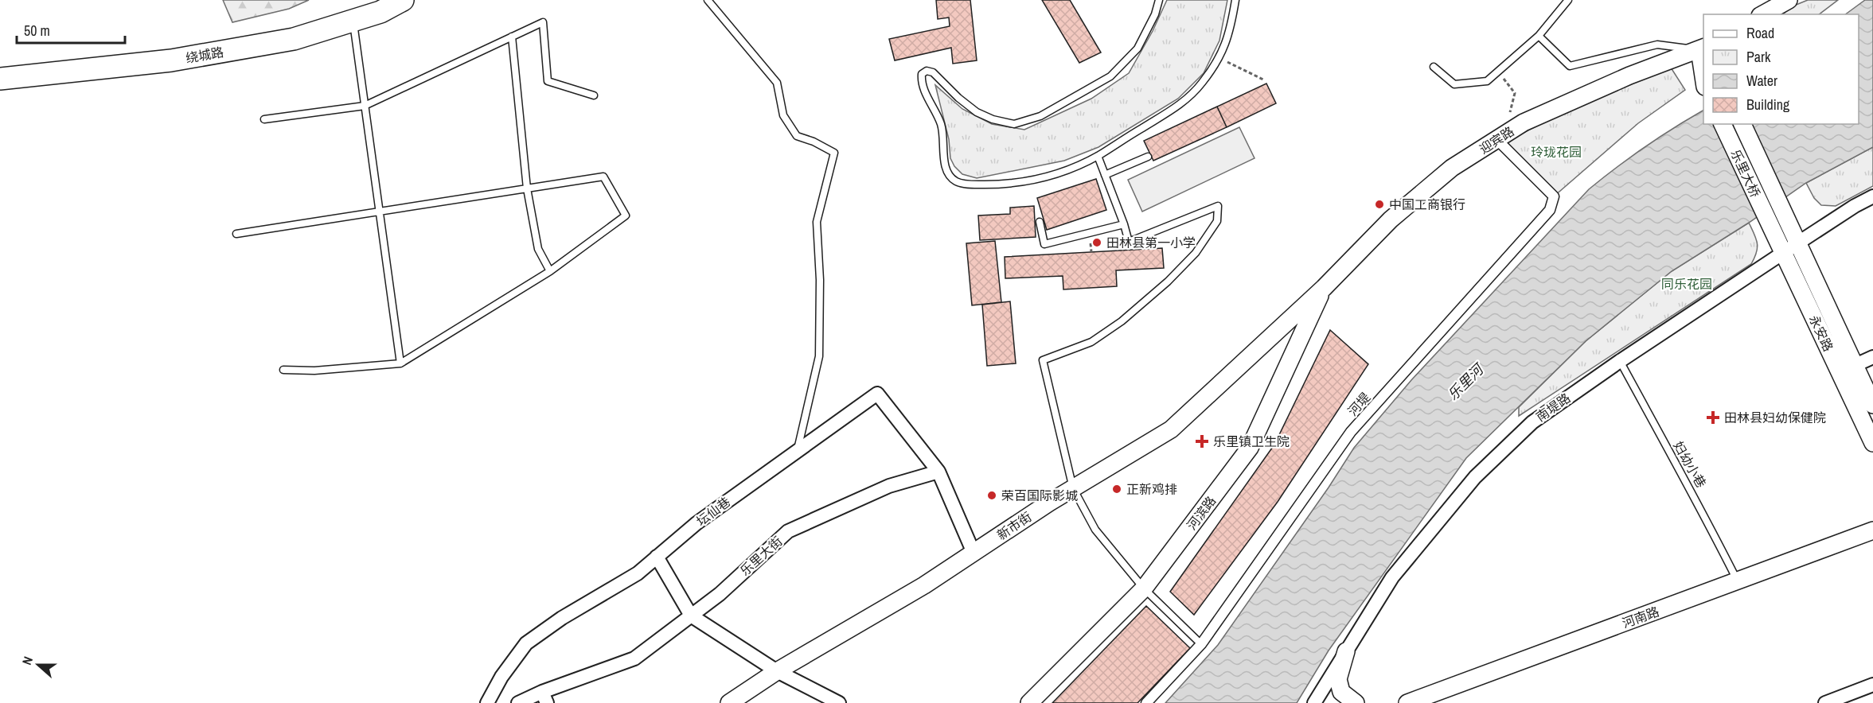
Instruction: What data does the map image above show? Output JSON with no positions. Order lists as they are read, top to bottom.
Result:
{
  "streets": {
    "highway": ["绕城路"],
    "street": [
      "迎宾路",
      "乐里大桥",
      "永安路",
      "河堤",
      "南堤路",
      "坛仙巷",
      "河滨路",
      "新市街",
      "乐里大街",
      "河南路"
    ],
    "lane": ["妇幼小巷"]
  },
  "crossings": [
    ["迎宾路", "河堤"],
    ["迎宾路", "河滨路"],
    ["迎宾路", "新市街"],
    ["乐里大桥", "永安路"],
    ["永安路", "南堤路"],
    ["南堤路", "妇幼小巷"],
    ["妇幼小巷", "河南路"],
    ["坛仙巷", "乐里大街"],
    ["河滨路", "新市街"]
  ],
  "water": ["乐里河"],
  "parks": ["玲珑花园", "同乐花园"],
  "places": {
    "other": [
      "中国工商银行",
      "田林县第一小学",
      "正新鸡排",
      "荣百国际影城"
    ],
    "health": ["田林县妇幼保健院", "乐里镇卫生院"]
  },
  "legend": [
    "Road",
    "Park",
    "Water",
    "Building"
  ],
  "scale_bar": "50 m",
  "north": "left"
}
